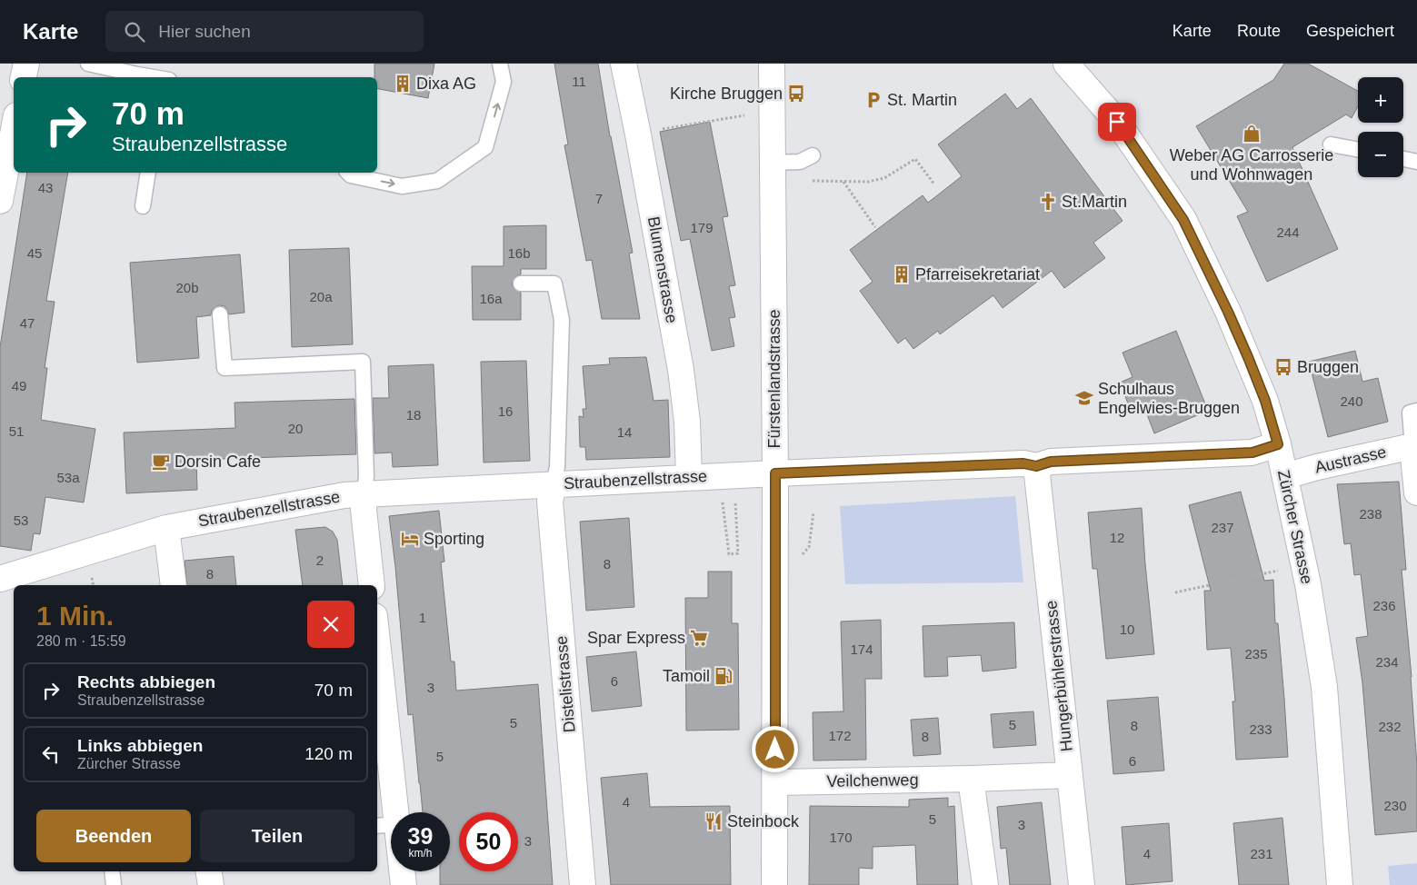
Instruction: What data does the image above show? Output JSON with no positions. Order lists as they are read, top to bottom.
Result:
{
  "streets": {
    "street": [
      "Blumenstrasse",
      "Fürstenlandstrasse",
      "Austrasse",
      "Straubenzellstrasse",
      "Zürcher Strasse",
      "Hungerbühlerstrasse",
      "Distelistrasse",
      "Veilchenweg"
    ]
  },
  "crossings": [
    ["Blumenstrasse", "Straubenzellstrasse"],
    ["Fürstenlandstrasse", "Straubenzellstrasse"],
    ["Fürstenlandstrasse", "Veilchenweg"],
    ["Austrasse", "Zürcher Strasse"],
    ["Straubenzellstrasse", "Zürcher Strasse"],
    ["Straubenzellstrasse", "Hungerbühlerstrasse"],
    ["Straubenzellstrasse", "Distelistrasse"],
    ["Hungerbühlerstrasse", "Veilchenweg"]
  ],
  "places": {
    "building": ["Dixa AG", "Pfarreisekretariat"],
    "bus stop": ["Kirche Bruggen", "Bruggen"],
    "parking": ["St. Martin"],
    "shop": ["Weber AG Carrosserie und Wohnwagen"],
    "church": ["St.Martin"],
    "school or university": ["Schulhaus Engelwies-Bruggen"],
    "cafe": ["Dorsin Cafe"],
    "hotel": ["Sporting"],
    "supermarket": ["Spar Express"],
    "fuel station": ["Tamoil"],
    "restaurant": ["Steinbock"]
  },
  "house_numbers": [
    "11",
    "43",
    "7",
    "179",
    "244",
    "45",
    "16b",
    "20b",
    "20a",
    "16a",
    "47",
    "49",
    "240",
    "16",
    "18",
    "20",
    "51",
    "14",
    "53a",
    "238",
    "53",
    "237",
    "12",
    "2",
    "8",
    "8",
    "236",
    "1",
    "10",
    "174",
    "235",
    "234",
    "6",
    "3",
    "5",
    "5",
    "8",
    "232",
    "233",
    "172",
    "8",
    "5",
    "6",
    "4",
    "230",
    "5",
    "3",
    "170",
    "3",
    "4",
    "231"
  ],
  "page": {
    "header": "Karte",
    "search": "Hier suchen",
    "nav": ["Karte", "Route", "Gespeichert"],
    "map_buttons": ["+", "−"],
    "turn": ["70 m", "Straubenzellstrasse"],
    "heading": ["1 Min.", "280 m · 15:59"],
    "list": [
      {
        "name": "Rechts abbiegen",
        "note": "Straubenzellstrasse",
        "value": "70 m"
      },
      {
        "name": "Links abbiegen",
        "note": "Zürcher Strasse",
        "value": "120 m"
      }
    ],
    "buttons": ["Beenden", "Teilen"],
    "speed": "39 km/h",
    "limit": "50"
  }
}
